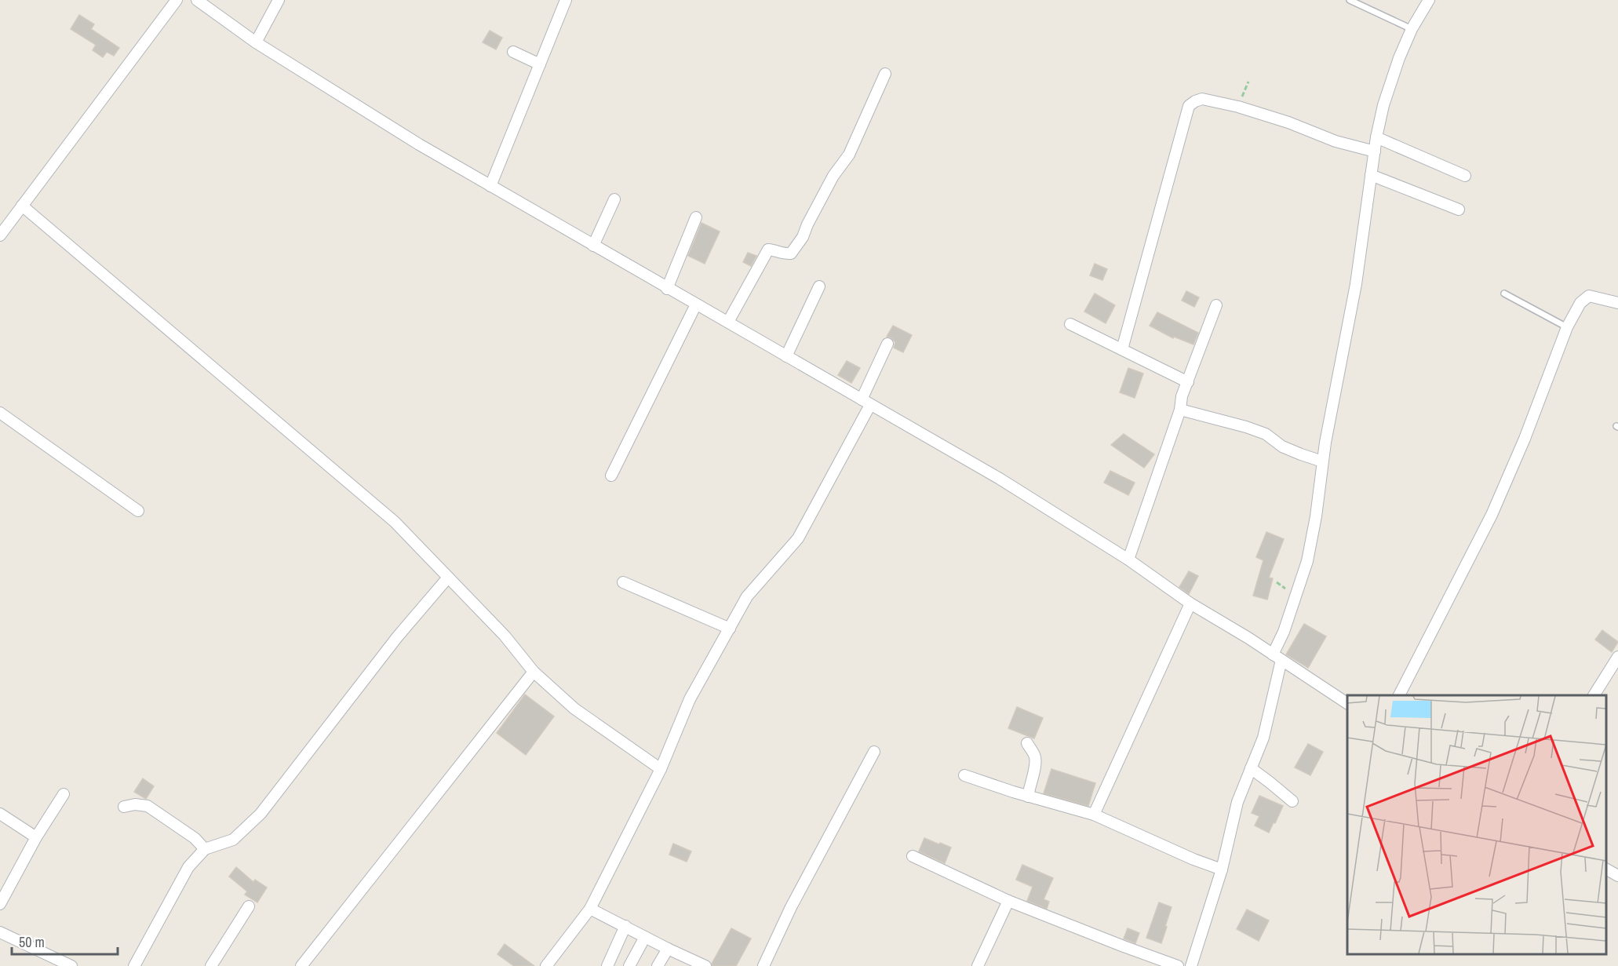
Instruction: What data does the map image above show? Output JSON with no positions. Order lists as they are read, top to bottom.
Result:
{
  "scale_bar": "50 m"
}
